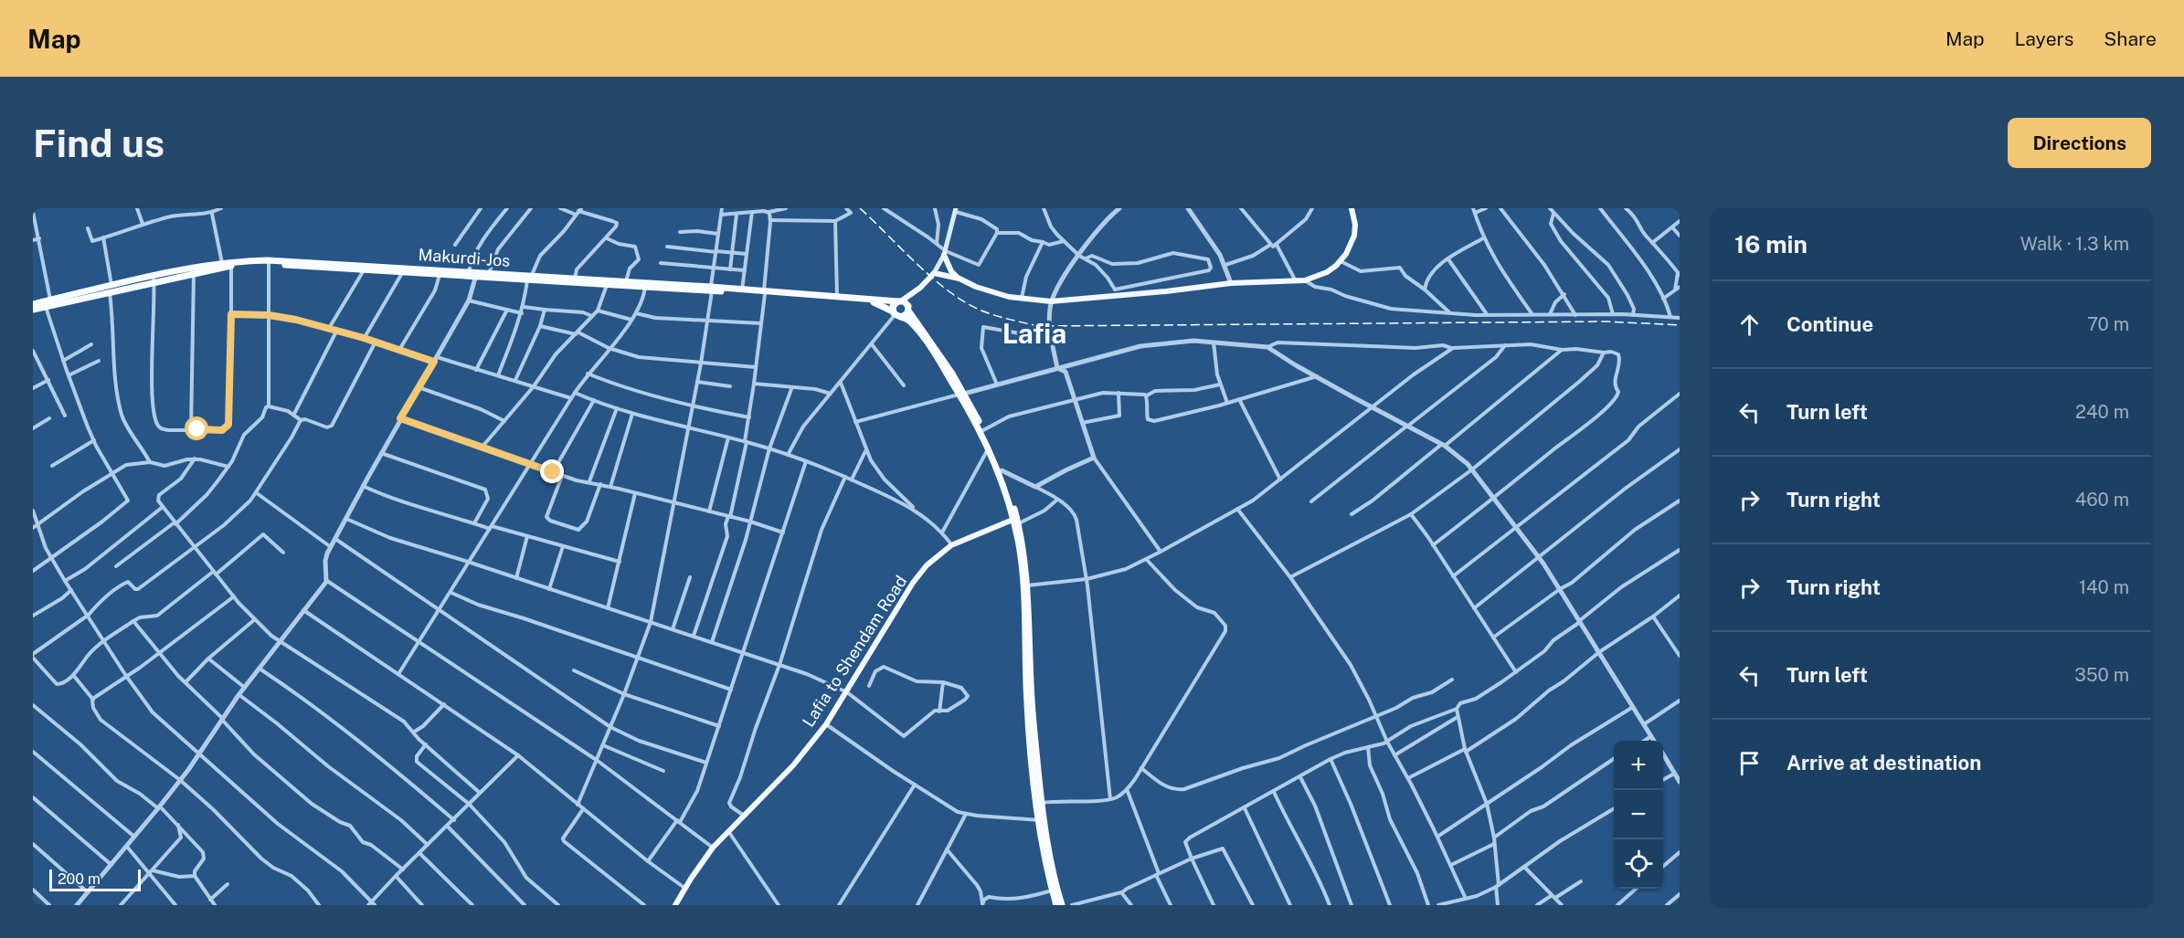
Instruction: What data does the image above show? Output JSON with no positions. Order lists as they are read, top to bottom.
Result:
{
  "streets": {
    "highway": ["Makurdi-Jos"],
    "main road": ["Lafia to Shendam Road"]
  },
  "districts": ["Lafia"],
  "scale_bar": "200 m",
  "page": {
    "header": "Map",
    "nav": ["Map", "Layers", "Share"],
    "buttons": "Directions",
    "title": "Find us",
    "heading": ["16 min", "Walk · 1.3 km"],
    "list": [
      ["Continue", "70 m"],
      ["Turn left", "240 m"],
      ["Turn right", "460 m"],
      ["Turn right", "140 m"],
      ["Turn left", "350 m"],
      "Arrive at destination"
    ],
    "map_buttons": ["+", "−"],
    "scale": "200 m"
  }
}
